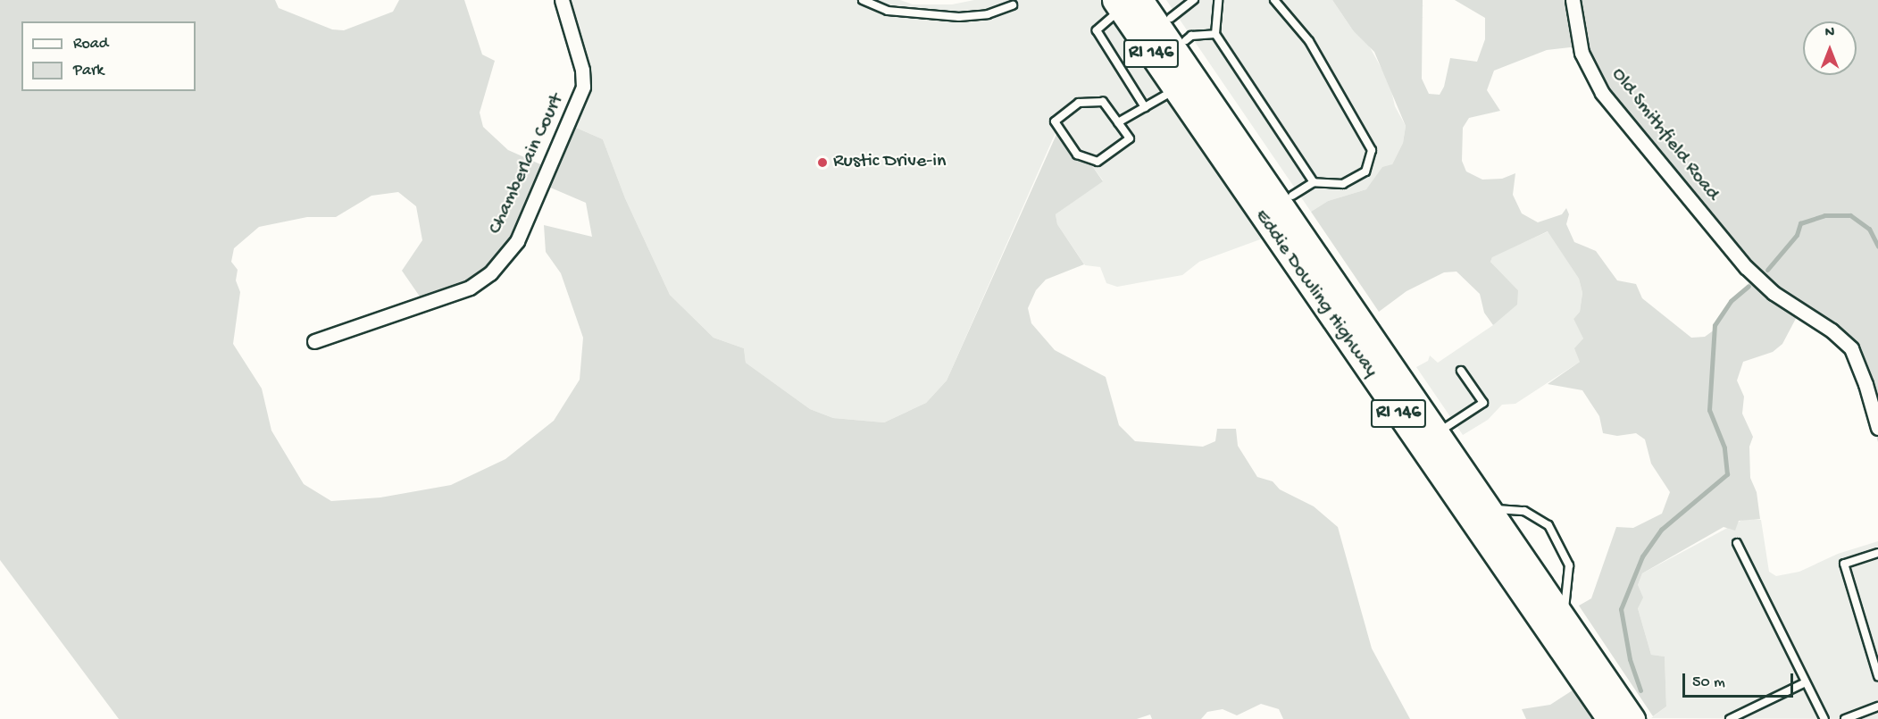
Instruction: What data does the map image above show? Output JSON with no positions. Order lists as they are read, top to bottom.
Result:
{
  "streets": {
    "highway": ["RI 146", "Eddie Dowling Highway"],
    "street": ["Old Smithfield Road", "Chamberlain Court"]
  },
  "places": ["Rustic Drive-in"],
  "legend": ["Road", "Park"],
  "scale_bar": "50 m",
  "north": "top"
}
